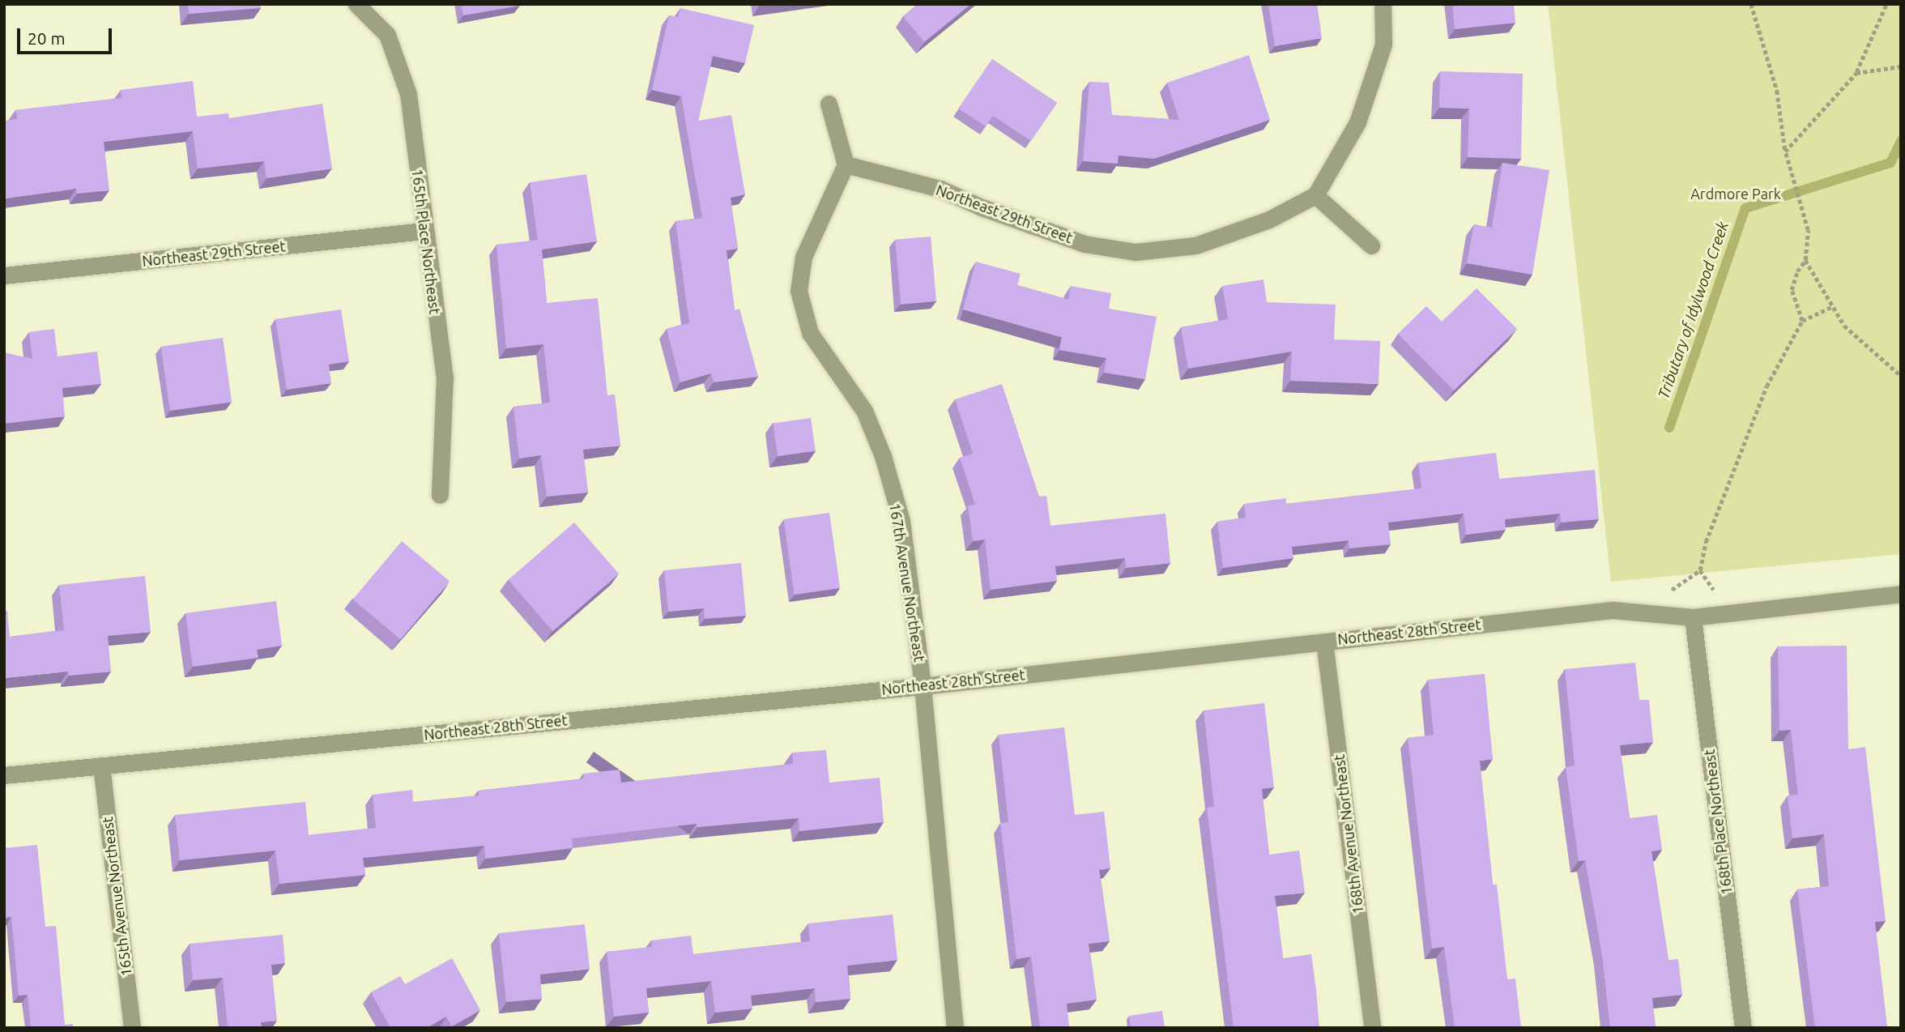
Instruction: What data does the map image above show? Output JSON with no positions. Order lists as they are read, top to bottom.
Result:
{
  "streets": {
    "street": [
      "Northeast 29th Street",
      "165th Place Northeast",
      "167th Avenue Northeast",
      "Northeast 28th Street",
      "168th Place Northeast",
      "168th Avenue Northeast",
      "165th Avenue Northeast"
    ]
  },
  "crossings": [
    ["Northeast 29th Street", "165th Place Northeast"],
    ["Northeast 29th Street", "167th Avenue Northeast"],
    ["167th Avenue Northeast", "Northeast 28th Street"],
    ["Northeast 28th Street", "168th Place Northeast"],
    ["Northeast 28th Street", "168th Avenue Northeast"],
    ["Northeast 28th Street", "165th Avenue Northeast"]
  ],
  "water": ["Tributary of Idylwood Creek"],
  "parks": ["Ardmore Park"],
  "scale_bar": "20 m"
}
